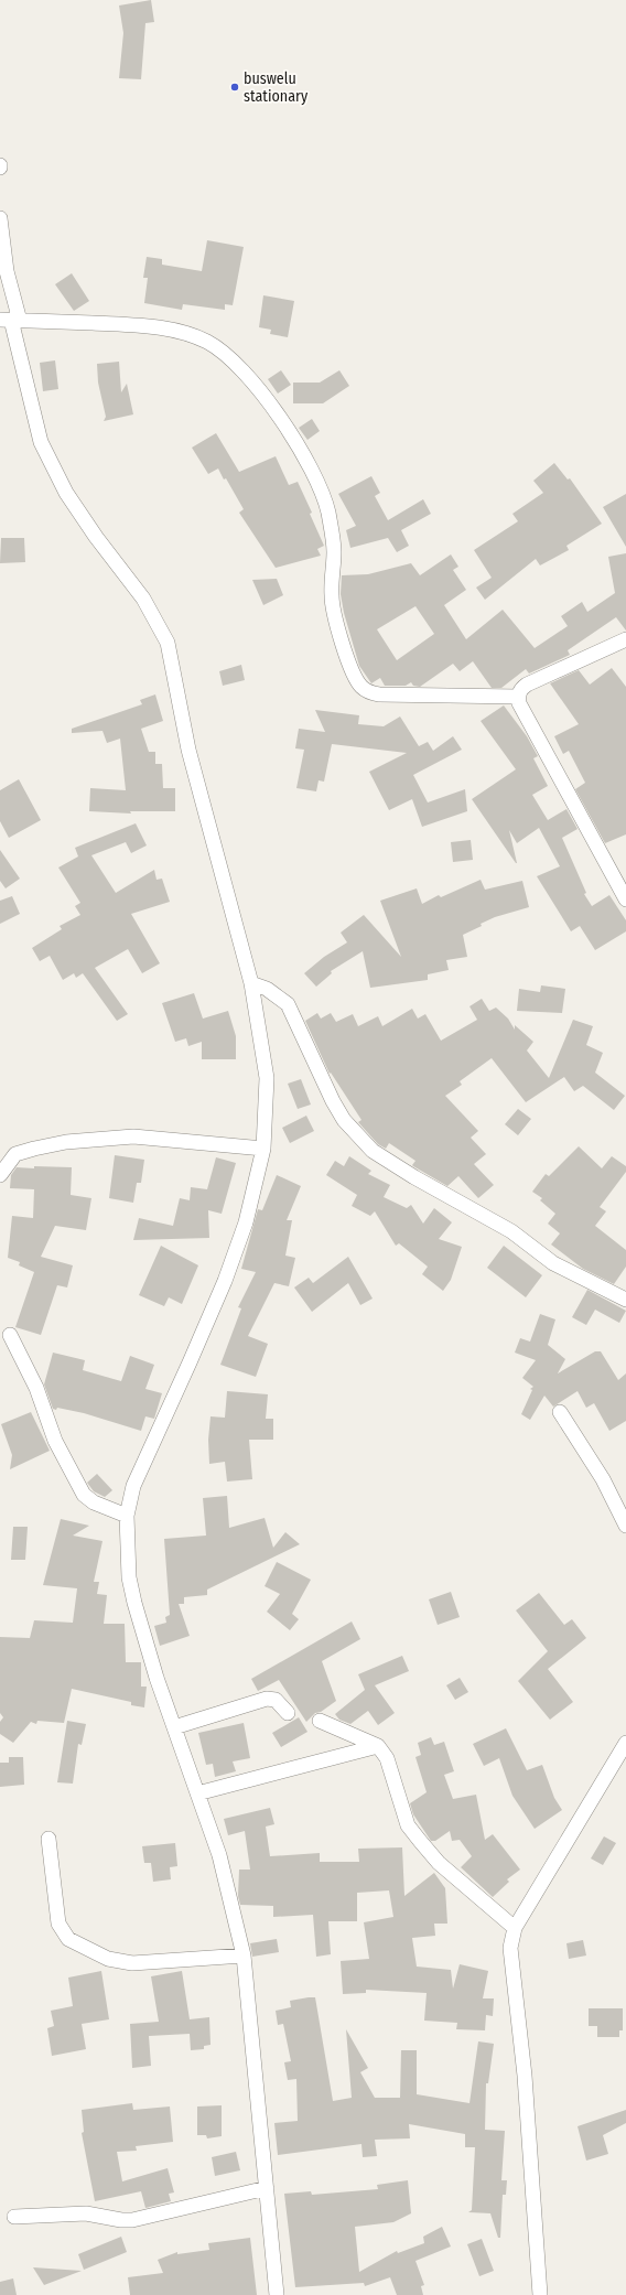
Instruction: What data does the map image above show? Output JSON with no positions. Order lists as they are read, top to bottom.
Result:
{
  "places": ["buswelu stationary"]
}
